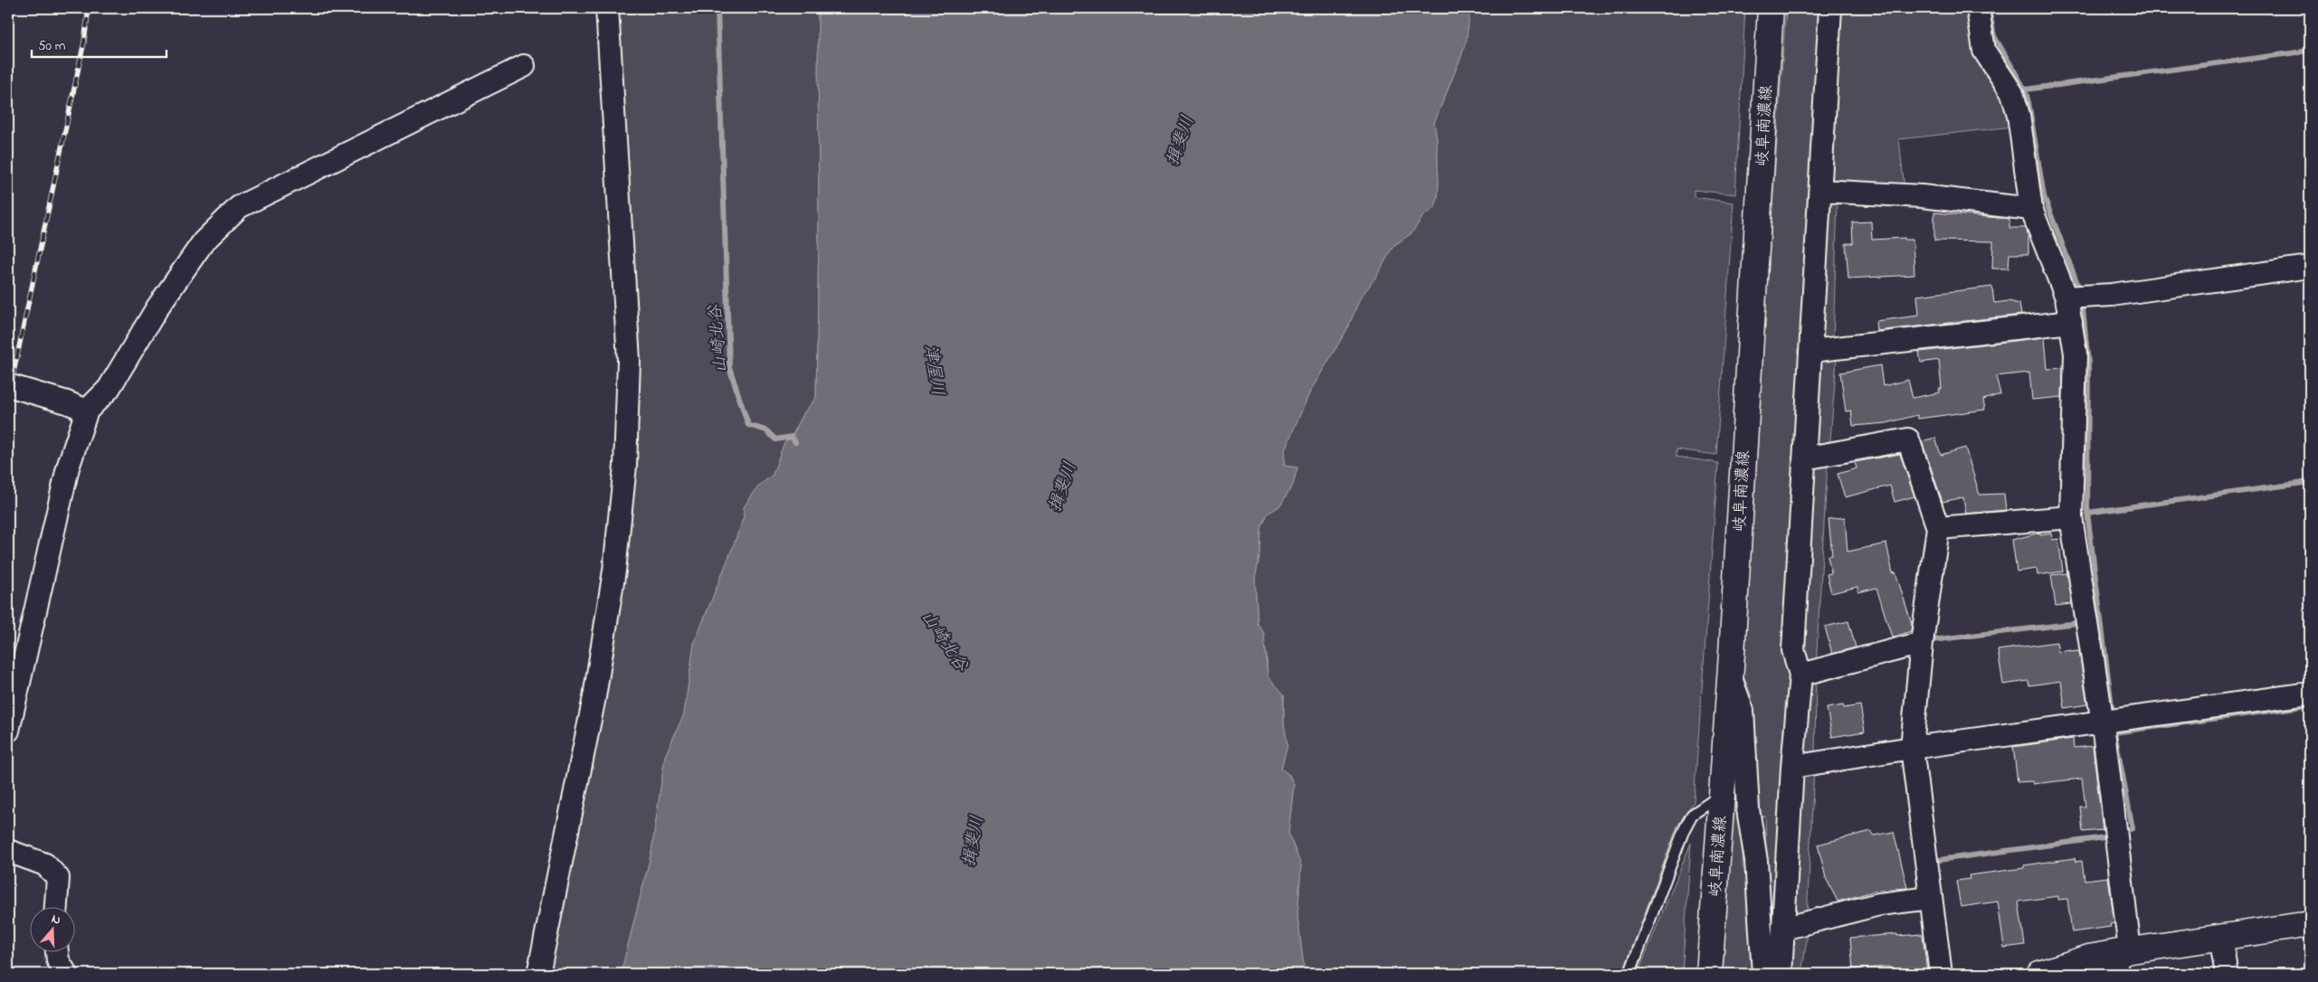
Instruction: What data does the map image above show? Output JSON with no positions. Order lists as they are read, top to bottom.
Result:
{
  "streets": {
    "main road": ["岐阜南濃線"]
  },
  "water": ["揖斐川", "山崎北谷", "津屋川"],
  "scale_bar": "50 m",
  "north": "top"
}
